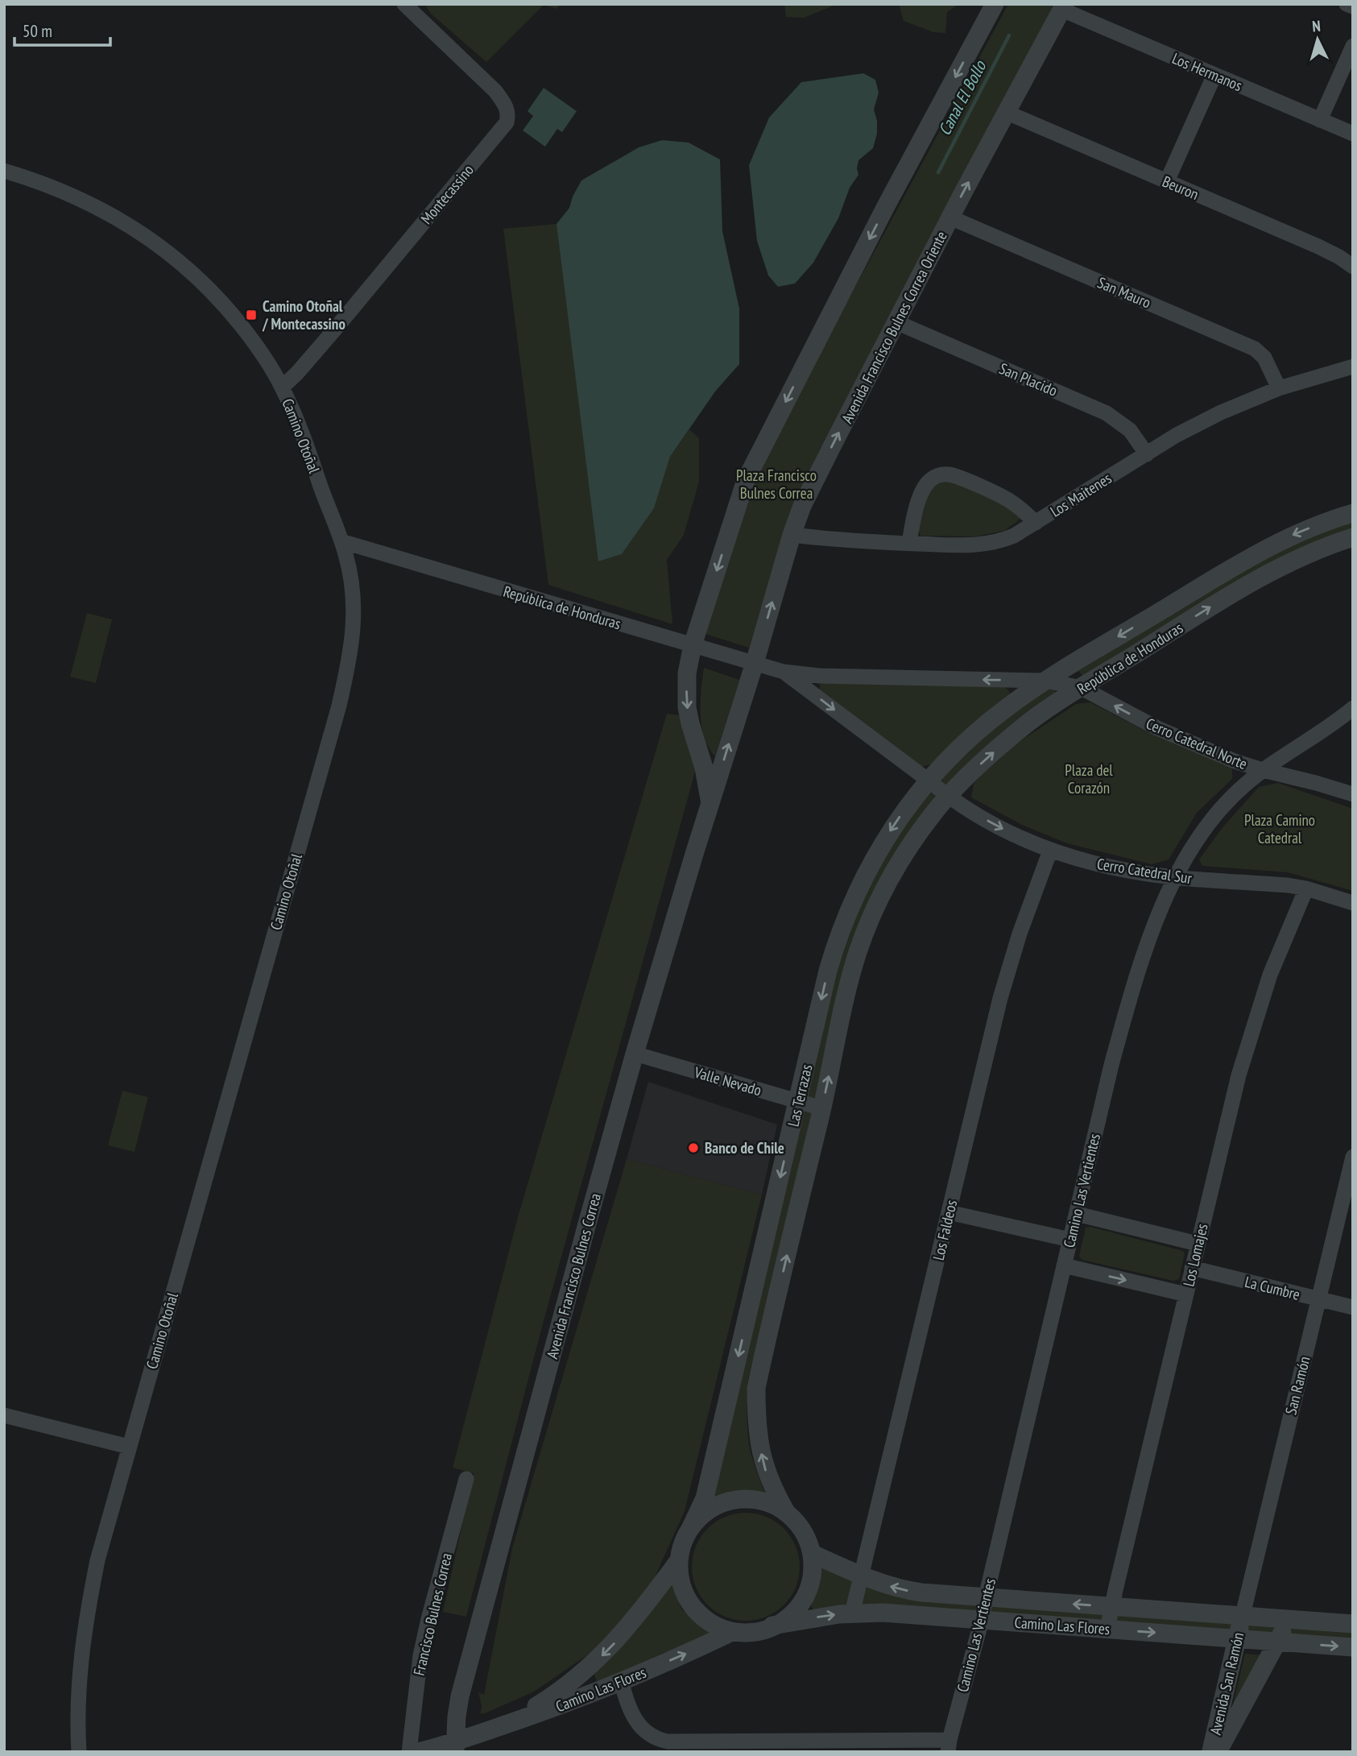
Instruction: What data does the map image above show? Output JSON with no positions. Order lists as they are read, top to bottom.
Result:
{
  "streets": {
    "street": [
      "Los Hermanos",
      "Beuron",
      "Montecassino",
      "San Mauro",
      "Avenida Francisco Bulnes Correa Oriente",
      "San Placido",
      "Camino Otoñal",
      "Los Maitenes",
      "República de Honduras",
      "Cerro Catedral Norte",
      "Cerro Catedral Sur",
      "Valle Nevado",
      "Las Terrazas",
      "Camino Las Vertientes",
      "Los Faldeos",
      "Los Lomajes",
      "Avenida Francisco Bulnes Correa",
      "La Cumbre",
      "San Ramón",
      "Francisco Bulnes Correa",
      "Camino Las Flores",
      "Avenida San Ramón"
    ]
  },
  "crossings": [
    ["Los Hermanos", "Avenida Francisco Bulnes Correa Oriente"],
    ["Beuron", "Avenida Francisco Bulnes Correa Oriente"],
    ["Montecassino", "Camino Otoñal"],
    ["San Mauro", "Avenida Francisco Bulnes Correa Oriente"],
    ["San Mauro", "Los Maitenes"],
    ["Avenida Francisco Bulnes Correa Oriente", "San Placido"],
    ["Avenida Francisco Bulnes Correa Oriente", "Los Maitenes"],
    ["Avenida Francisco Bulnes Correa Oriente", "República de Honduras"],
    ["Avenida Francisco Bulnes Correa Oriente", "Avenida Francisco Bulnes Correa"],
    ["San Placido", "Los Maitenes"],
    ["Camino Otoñal", "República de Honduras"],
    ["República de Honduras", "Cerro Catedral Norte"],
    ["República de Honduras", "Cerro Catedral Sur"],
    ["República de Honduras", "Las Terrazas"],
    ["República de Honduras", "Avenida Francisco Bulnes Correa"],
    ["Cerro Catedral Norte", "Camino Las Vertientes"],
    ["Cerro Catedral Sur", "Las Terrazas"],
    ["Cerro Catedral Sur", "Camino Las Vertientes"],
    ["Cerro Catedral Sur", "Los Faldeos"],
    ["Cerro Catedral Sur", "Los Lomajes"],
    ["Valle Nevado", "Las Terrazas"],
    ["Valle Nevado", "Avenida Francisco Bulnes Correa"],
    ["Las Terrazas", "Camino Las Flores"],
    ["Camino Las Vertientes", "Camino Las Flores"],
    ["Los Faldeos", "Camino Las Flores"],
    ["Los Lomajes", "La Cumbre"],
    ["Los Lomajes", "Camino Las Flores"],
    ["Avenida Francisco Bulnes Correa", "Camino Las Flores"],
    ["La Cumbre", "San Ramón"],
    ["San Ramón", "Camino Las Flores"],
    ["San Ramón", "Avenida San Ramón"],
    ["Camino Las Flores", "Avenida San Ramón"]
  ],
  "one_way": ["Cerro Catedral Norte"],
  "water": ["Canal El Bollo"],
  "parks": ["Plaza Francisco Bulnes Correa", "Plaza del Corazón", "Plaza Camino Catedral"],
  "places": {
    "transit": ["Camino Otoñal / Montecassino"],
    "other": ["Banco de Chile"]
  },
  "scale_bar": "50 m",
  "north": "top"
}
